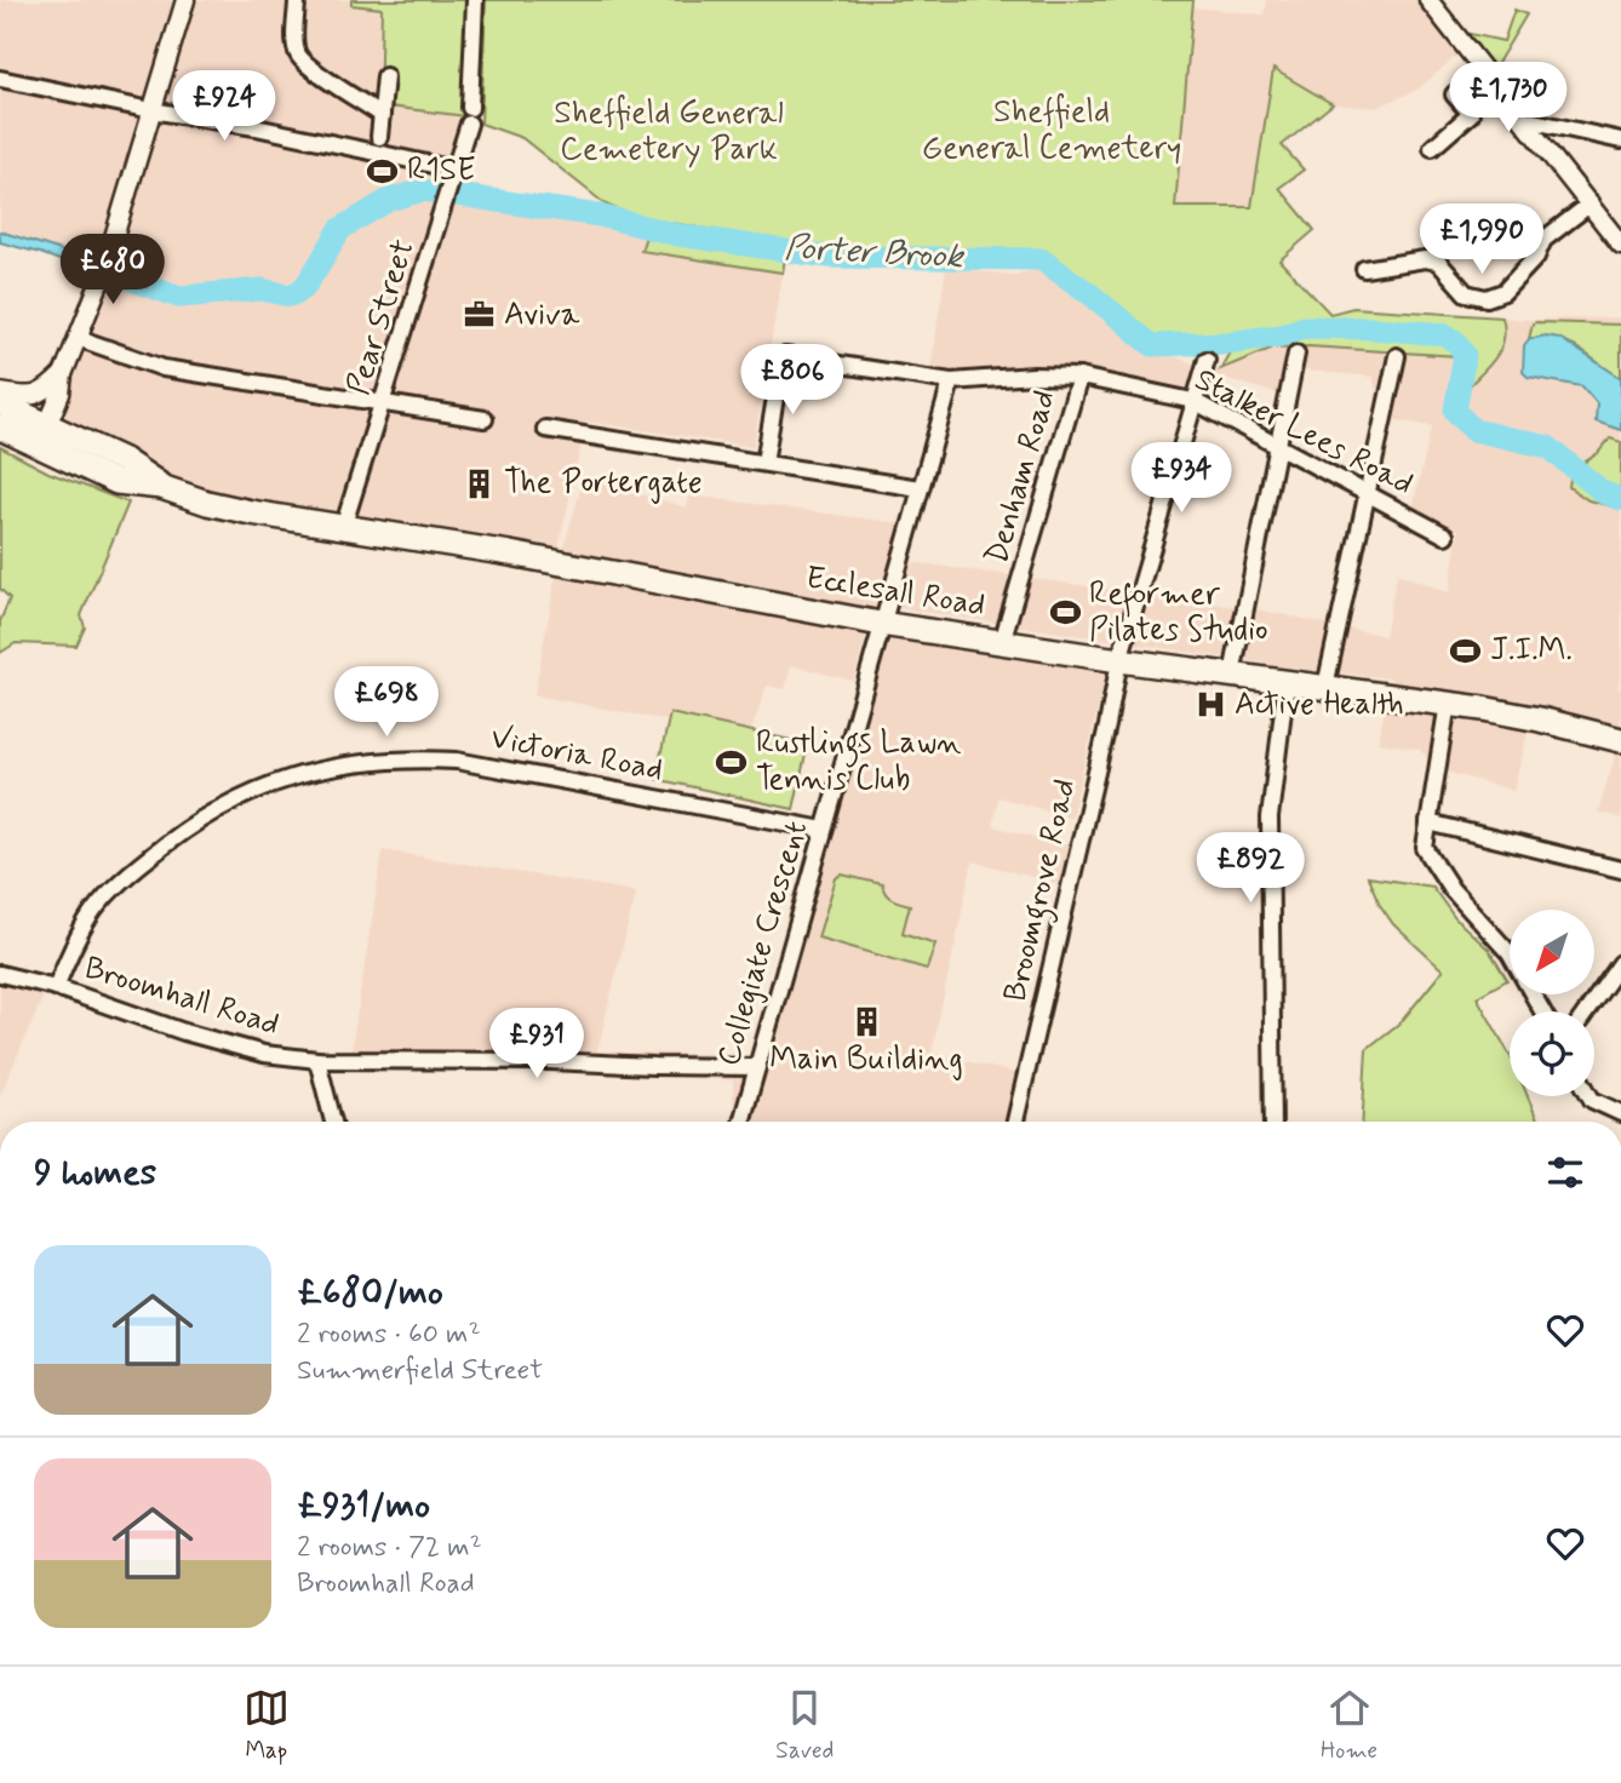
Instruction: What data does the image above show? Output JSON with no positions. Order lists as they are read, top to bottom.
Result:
{
  "streets": {
    "main road": ["Ecclesall Road"],
    "street": [
      "Pear Street",
      "Stalker Lees Road",
      "Denham Road",
      "Victoria Road",
      "Broomgrove Road",
      "Collegiate Crescent",
      "Broomhall Road"
    ]
  },
  "crossings": [
    ["Pear Street", "Ecclesall Road"],
    ["Stalker Lees Road", "Denham Road"],
    ["Stalker Lees Road", "Broomgrove Road"],
    ["Stalker Lees Road", "Collegiate Crescent"],
    ["Denham Road", "Ecclesall Road"],
    ["Ecclesall Road", "Broomgrove Road"],
    ["Ecclesall Road", "Collegiate Crescent"],
    ["Victoria Road", "Collegiate Crescent"],
    ["Victoria Road", "Broomhall Road"],
    ["Collegiate Crescent", "Broomhall Road"]
  ],
  "water": ["Porter Brook"],
  "parks": ["Sheffield General Cemetery", "Sheffield General Cemetery Park"],
  "places": {
    "sports": [
      "R1SE",
      "Reformer Pilates Studio",
      "J.I.M.",
      "Rustlings Lawn Tennis Club"
    ],
    "office": ["Aviva"],
    "building": ["The Portergate", "Main Building"],
    "hospital": ["Active Health"]
  },
  "north": "bottom left",
  "page": {
    "price": [
      "£1,730",
      "£924",
      "£1,990",
      "£680",
      "£806",
      "£934",
      "£698",
      "£892",
      "£931"
    ],
    "heading": "9 homes",
    "list": [
      {
        "name": "£680/mo",
        "note": "2 rooms · 60 m² · Summerfield Street"
      },
      {
        "name": "£931/mo",
        "note": "2 rooms · 72 m² · Broomhall Road"
      }
    ],
    "tabs": ["Map", "Saved", "Home"]
  }
}
